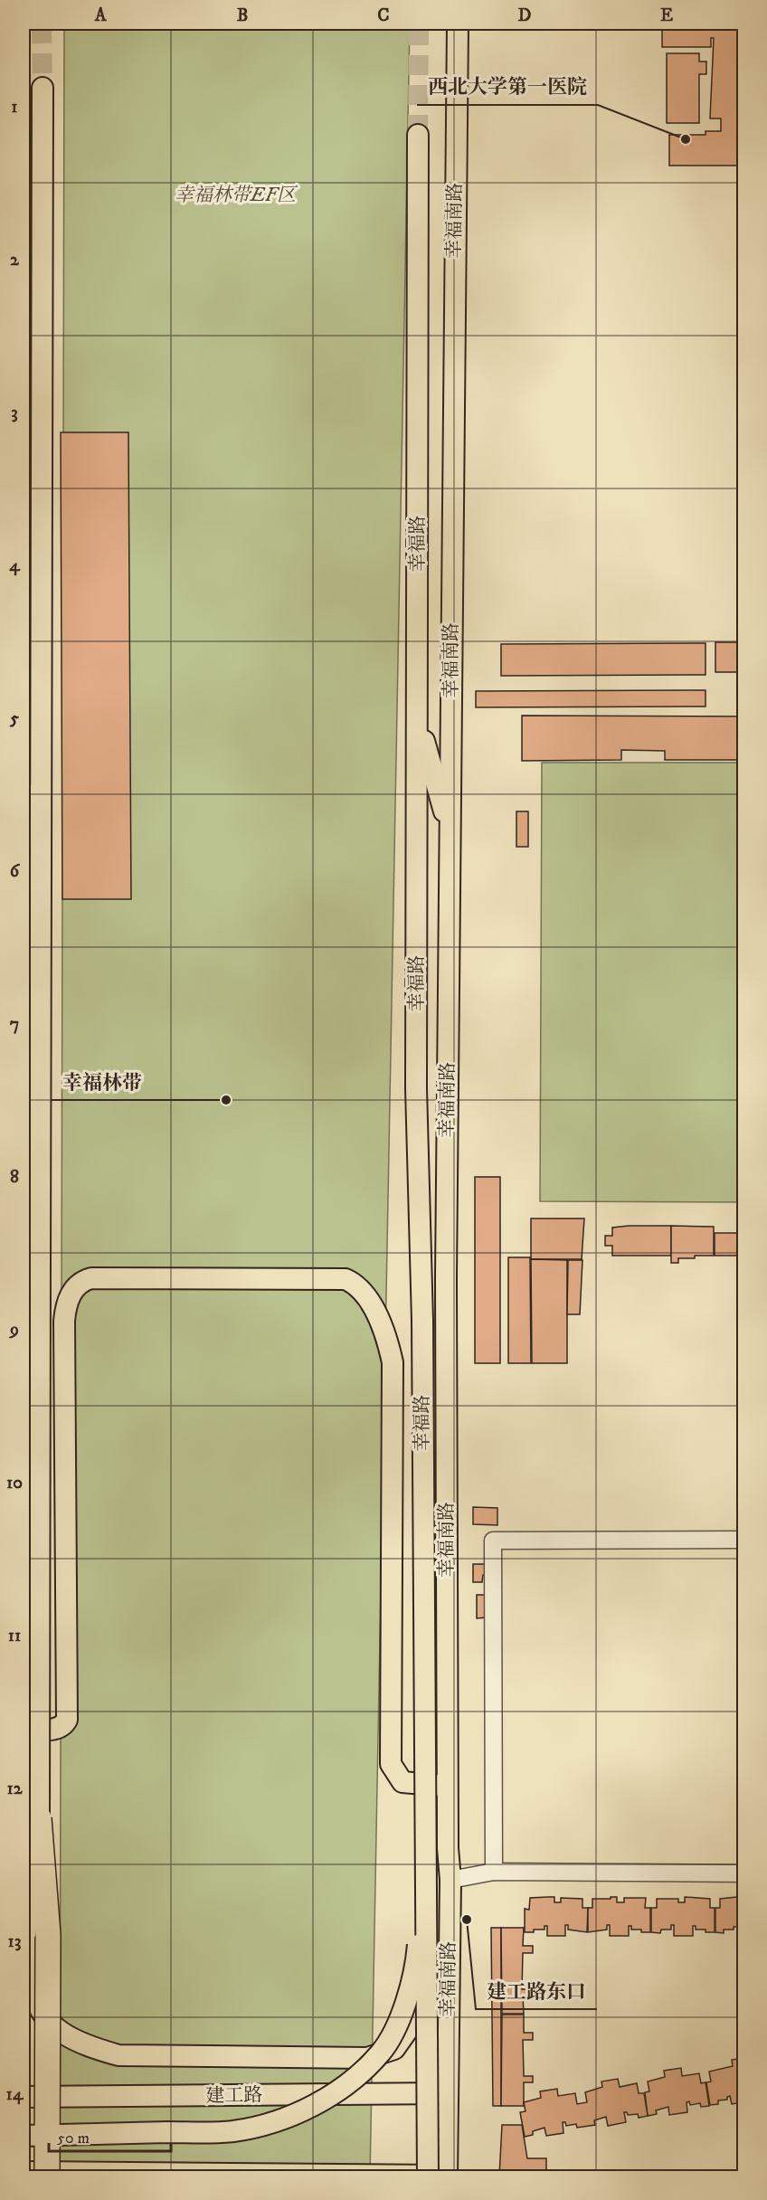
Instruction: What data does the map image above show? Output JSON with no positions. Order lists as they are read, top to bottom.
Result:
{
  "streets": {
    "main road": ["幸福南路", "幸福路", "建工路"]
  },
  "crossings": [
    ["幸福南路", "建工路"]
  ],
  "parks": ["幸福林带EF区"],
  "places": ["西北大学第一医院", "幸福林带", "建工路东口"],
  "scale_bar": "50 m",
  "grid": {
    "columns": [
      "A",
      "B",
      "C",
      "D",
      "E"
    ],
    "rows": [
      "1",
      "2",
      "3",
      "4",
      "5",
      "6",
      "7",
      "8",
      "9",
      "10",
      "11",
      "12",
      "13",
      "14"
    ]
  }
}
